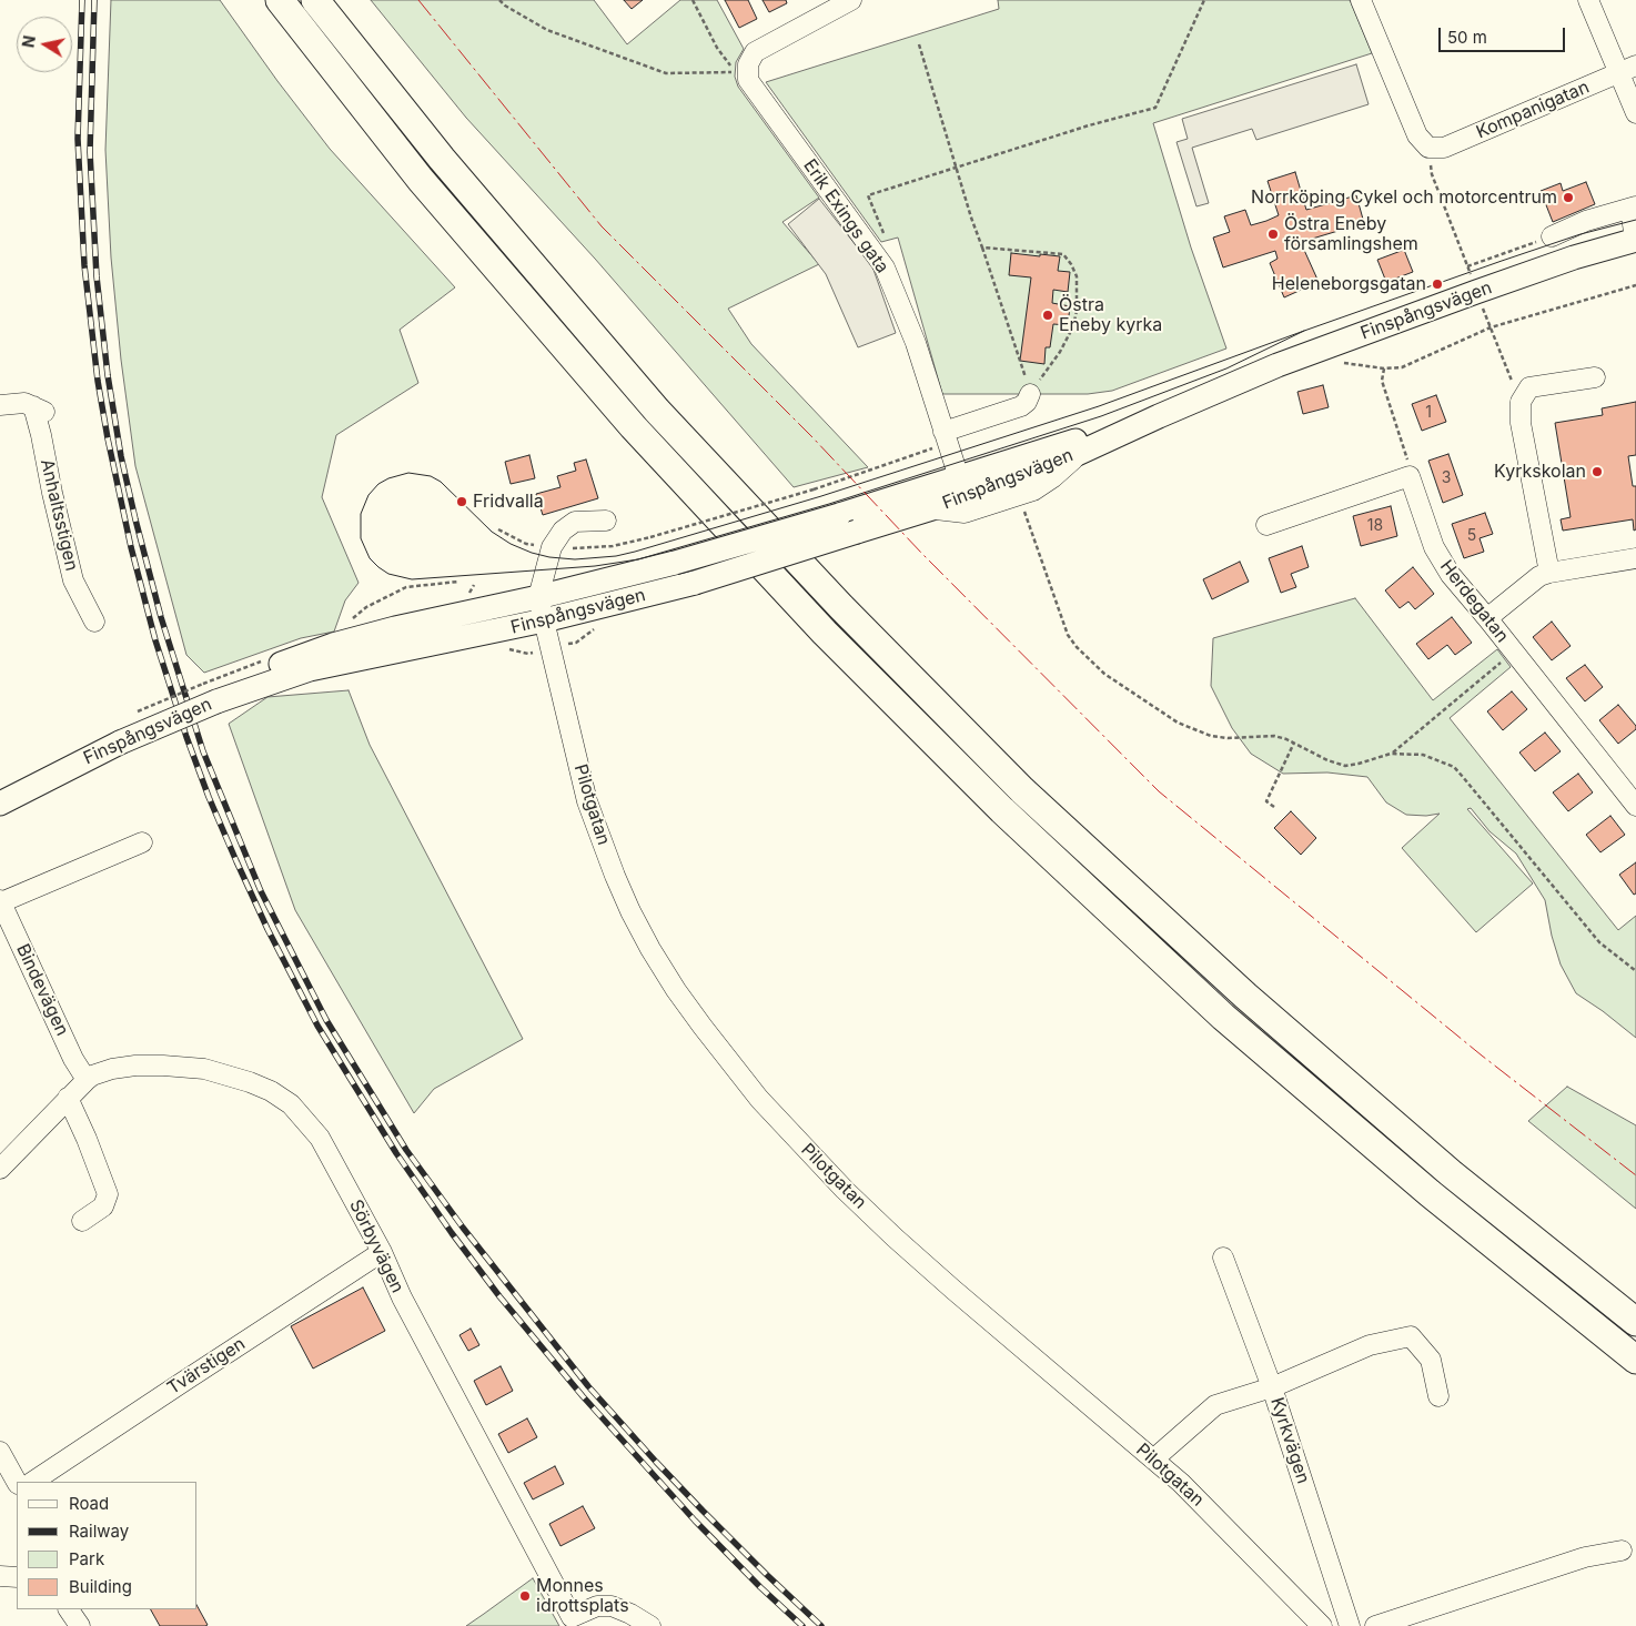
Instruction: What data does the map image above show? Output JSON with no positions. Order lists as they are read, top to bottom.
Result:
{
  "streets": {
    "main road": ["Finspångsvägen"],
    "street": [
      "Kompanigatan",
      "Erik Exings gata",
      "Anhaltsstigen",
      "Herdegatan",
      "Pilotgatan",
      "Bindevägen",
      "Sörbyvägen",
      "Tvärstigen",
      "Kyrkvägen"
    ]
  },
  "crossings": [
    ["Erik Exings gata", "Finspångsvägen"],
    ["Finspångsvägen", "Pilotgatan"],
    ["Bindevägen", "Sörbyvägen"],
    ["Sörbyvägen", "Tvärstigen"]
  ],
  "places": [
    "Norrköping Cykel och motorcentrum",
    "Östra Eneby församlingshem",
    "Heleneborgsgatan",
    "Östra Eneby kyrka",
    "Kyrkskolan",
    "Fridvalla",
    "Monnes idrottsplats"
  ],
  "house_numbers": [
    "1",
    "3",
    "18",
    "5"
  ],
  "legend": [
    "Road",
    "Railway",
    "Park",
    "Building"
  ],
  "scale_bar": "50 m",
  "north": "left"
}
